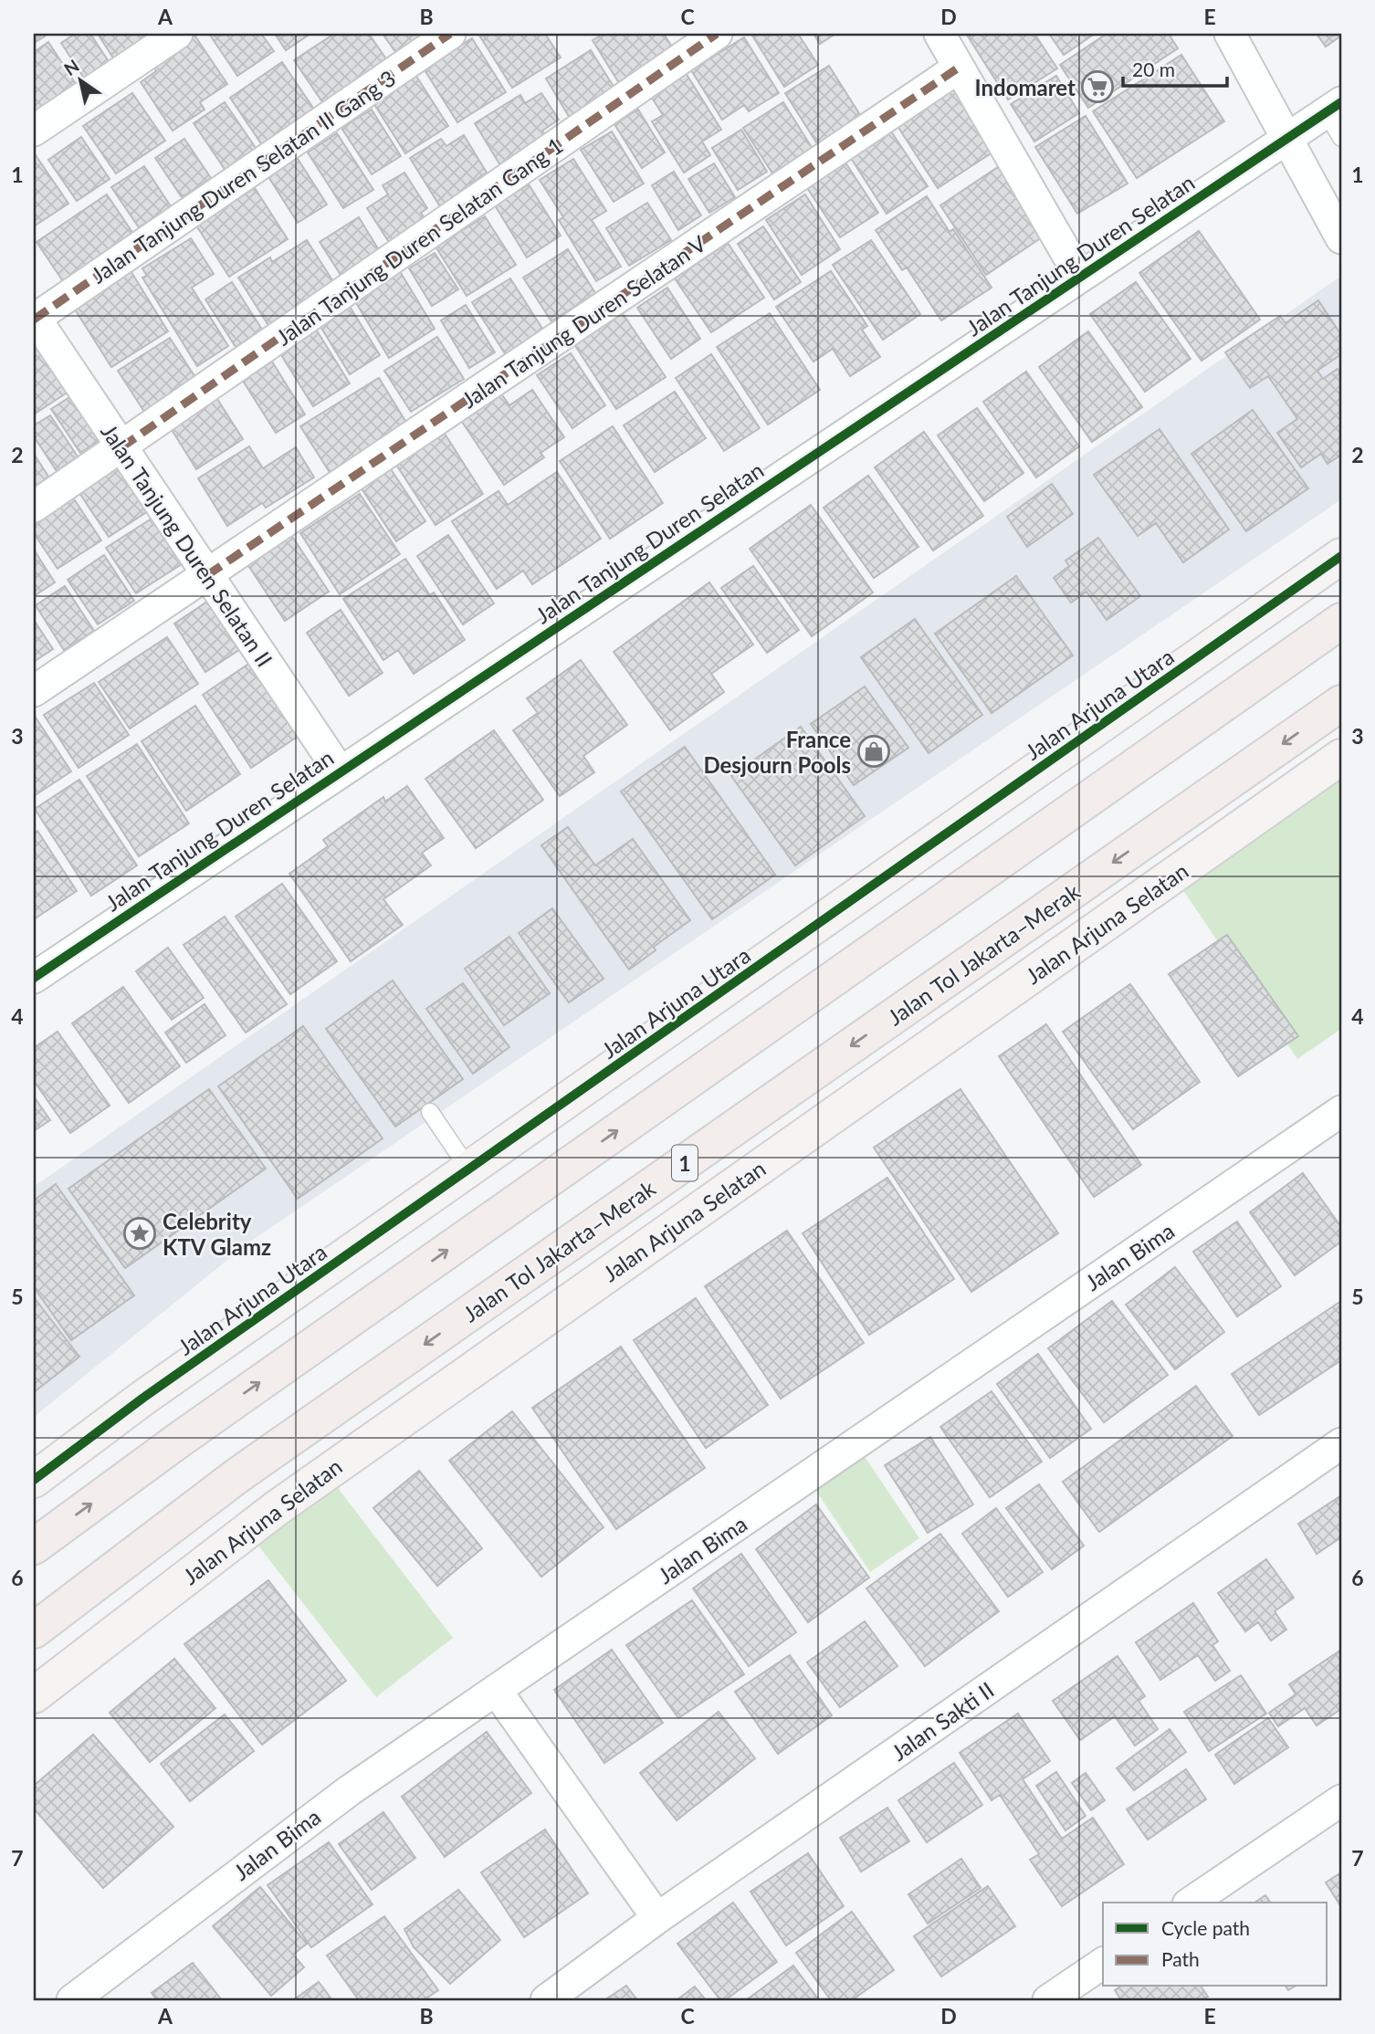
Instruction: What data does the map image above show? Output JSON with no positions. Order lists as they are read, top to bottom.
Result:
{
  "streets": {
    "highway": ["Jalan Tol Jakarta–Merak", "1"],
    "main road": ["Jalan Arjuna Utara", "Jalan Arjuna Selatan"],
    "street": [
      "Jalan Tanjung Duren Selatan II Gang 3",
      "Jalan Tanjung Duren Selatan Gang 1",
      "Jalan Tanjung Duren Selatan",
      "Jalan Tanjung Duren Selatan V",
      "Jalan Tanjung Duren Selatan II",
      "Jalan Bima",
      "Jalan Sakti II"
    ]
  },
  "crossings": [
    ["Jalan Tanjung Duren Selatan II Gang 3", "Jalan Tanjung Duren Selatan II"],
    ["Jalan Tanjung Duren Selatan Gang 1", "Jalan Tanjung Duren Selatan II"],
    ["Jalan Tanjung Duren Selatan", "Jalan Tanjung Duren Selatan II"],
    ["Jalan Tanjung Duren Selatan V", "Jalan Tanjung Duren Selatan II"]
  ],
  "places": {
    "supermarket": ["Indomaret"],
    "shop": ["France Desjourn Pools"],
    "place": ["Celebrity KTV Glamz"]
  },
  "legend": ["Cycle path", "Path"],
  "scale_bar": "20 m",
  "north": "top left",
  "grid": {
    "columns": [
      "A",
      "B",
      "C",
      "D",
      "E"
    ],
    "rows": [
      "1",
      "2",
      "3",
      "4",
      "5",
      "6",
      "7"
    ]
  }
}
